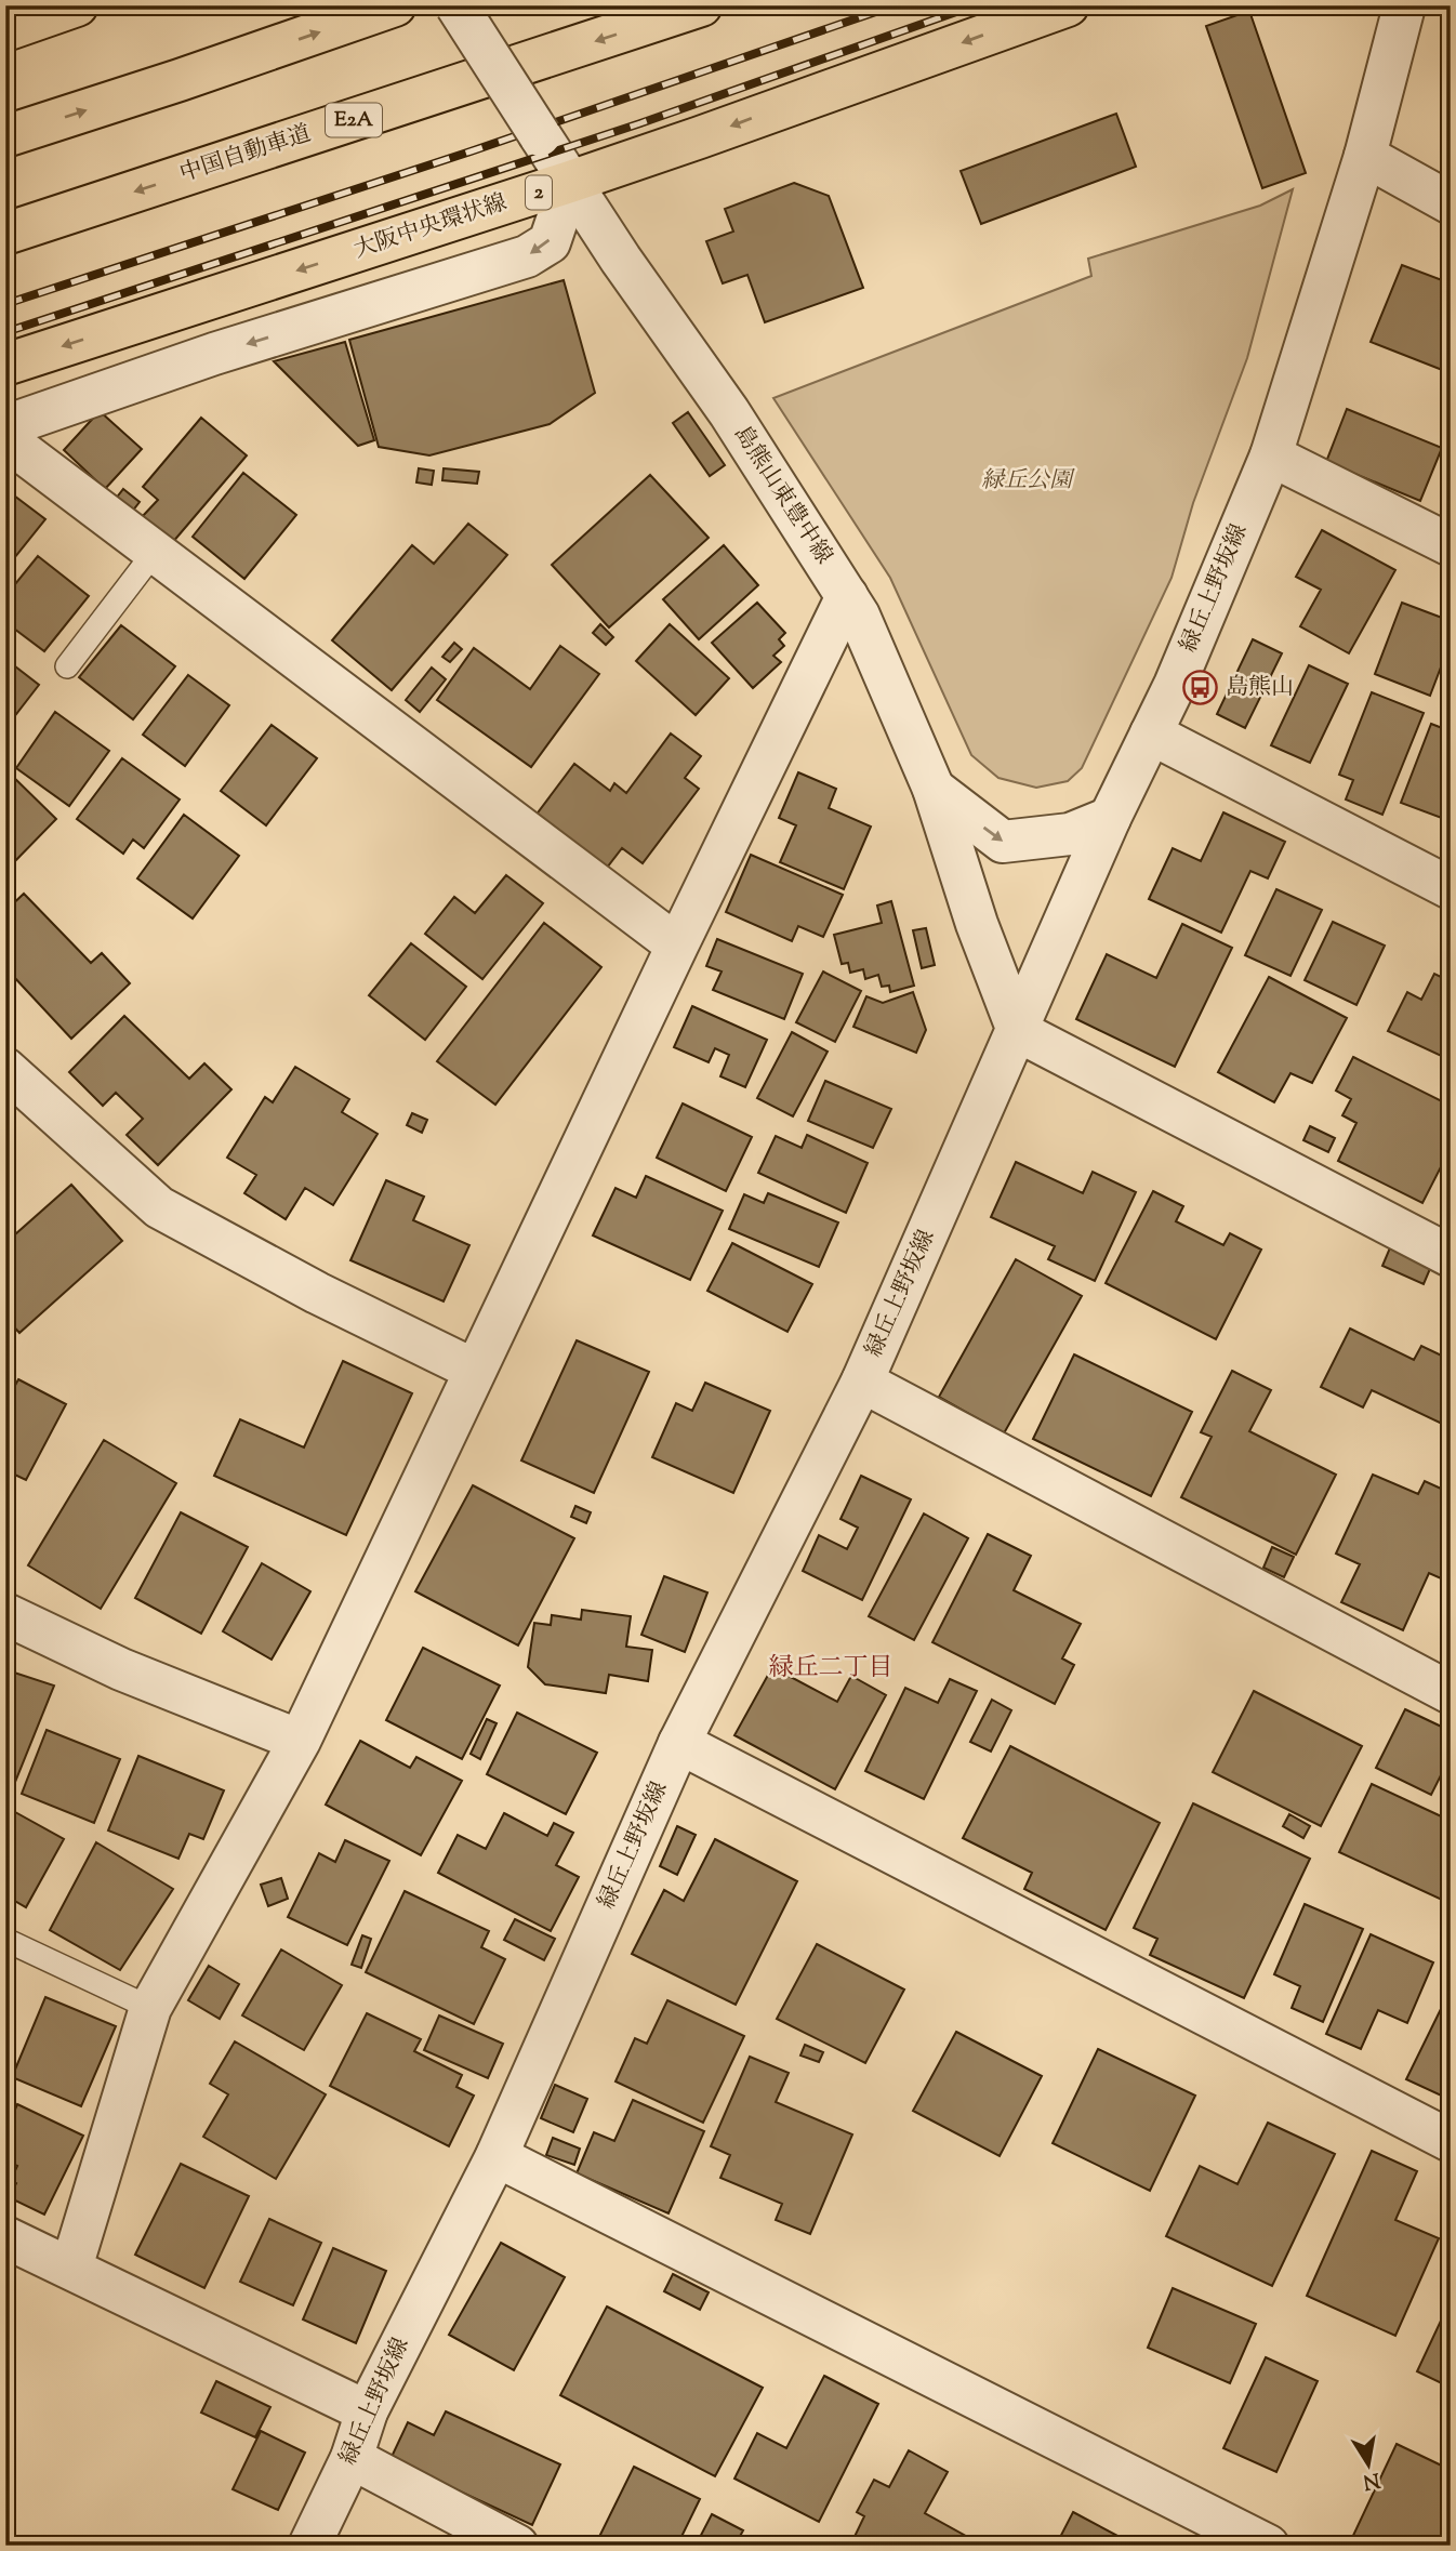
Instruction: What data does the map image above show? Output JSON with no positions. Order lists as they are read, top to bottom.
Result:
{
  "streets": {
    "main road": [
      "E2A",
      "中国自動車道",
      "2",
      "大阪中央環状線"
    ],
    "street": ["島熊山東豊中線", "緑丘上野坂線"]
  },
  "crossings": [
    ["大阪中央環状線", "島熊山東豊中線"],
    ["島熊山東豊中線", "緑丘上野坂線"]
  ],
  "districts": ["緑丘二丁目"],
  "parks": ["緑丘公園"],
  "places": {
    "bus stop": ["島熊山"]
  },
  "north": "bottom"
}
